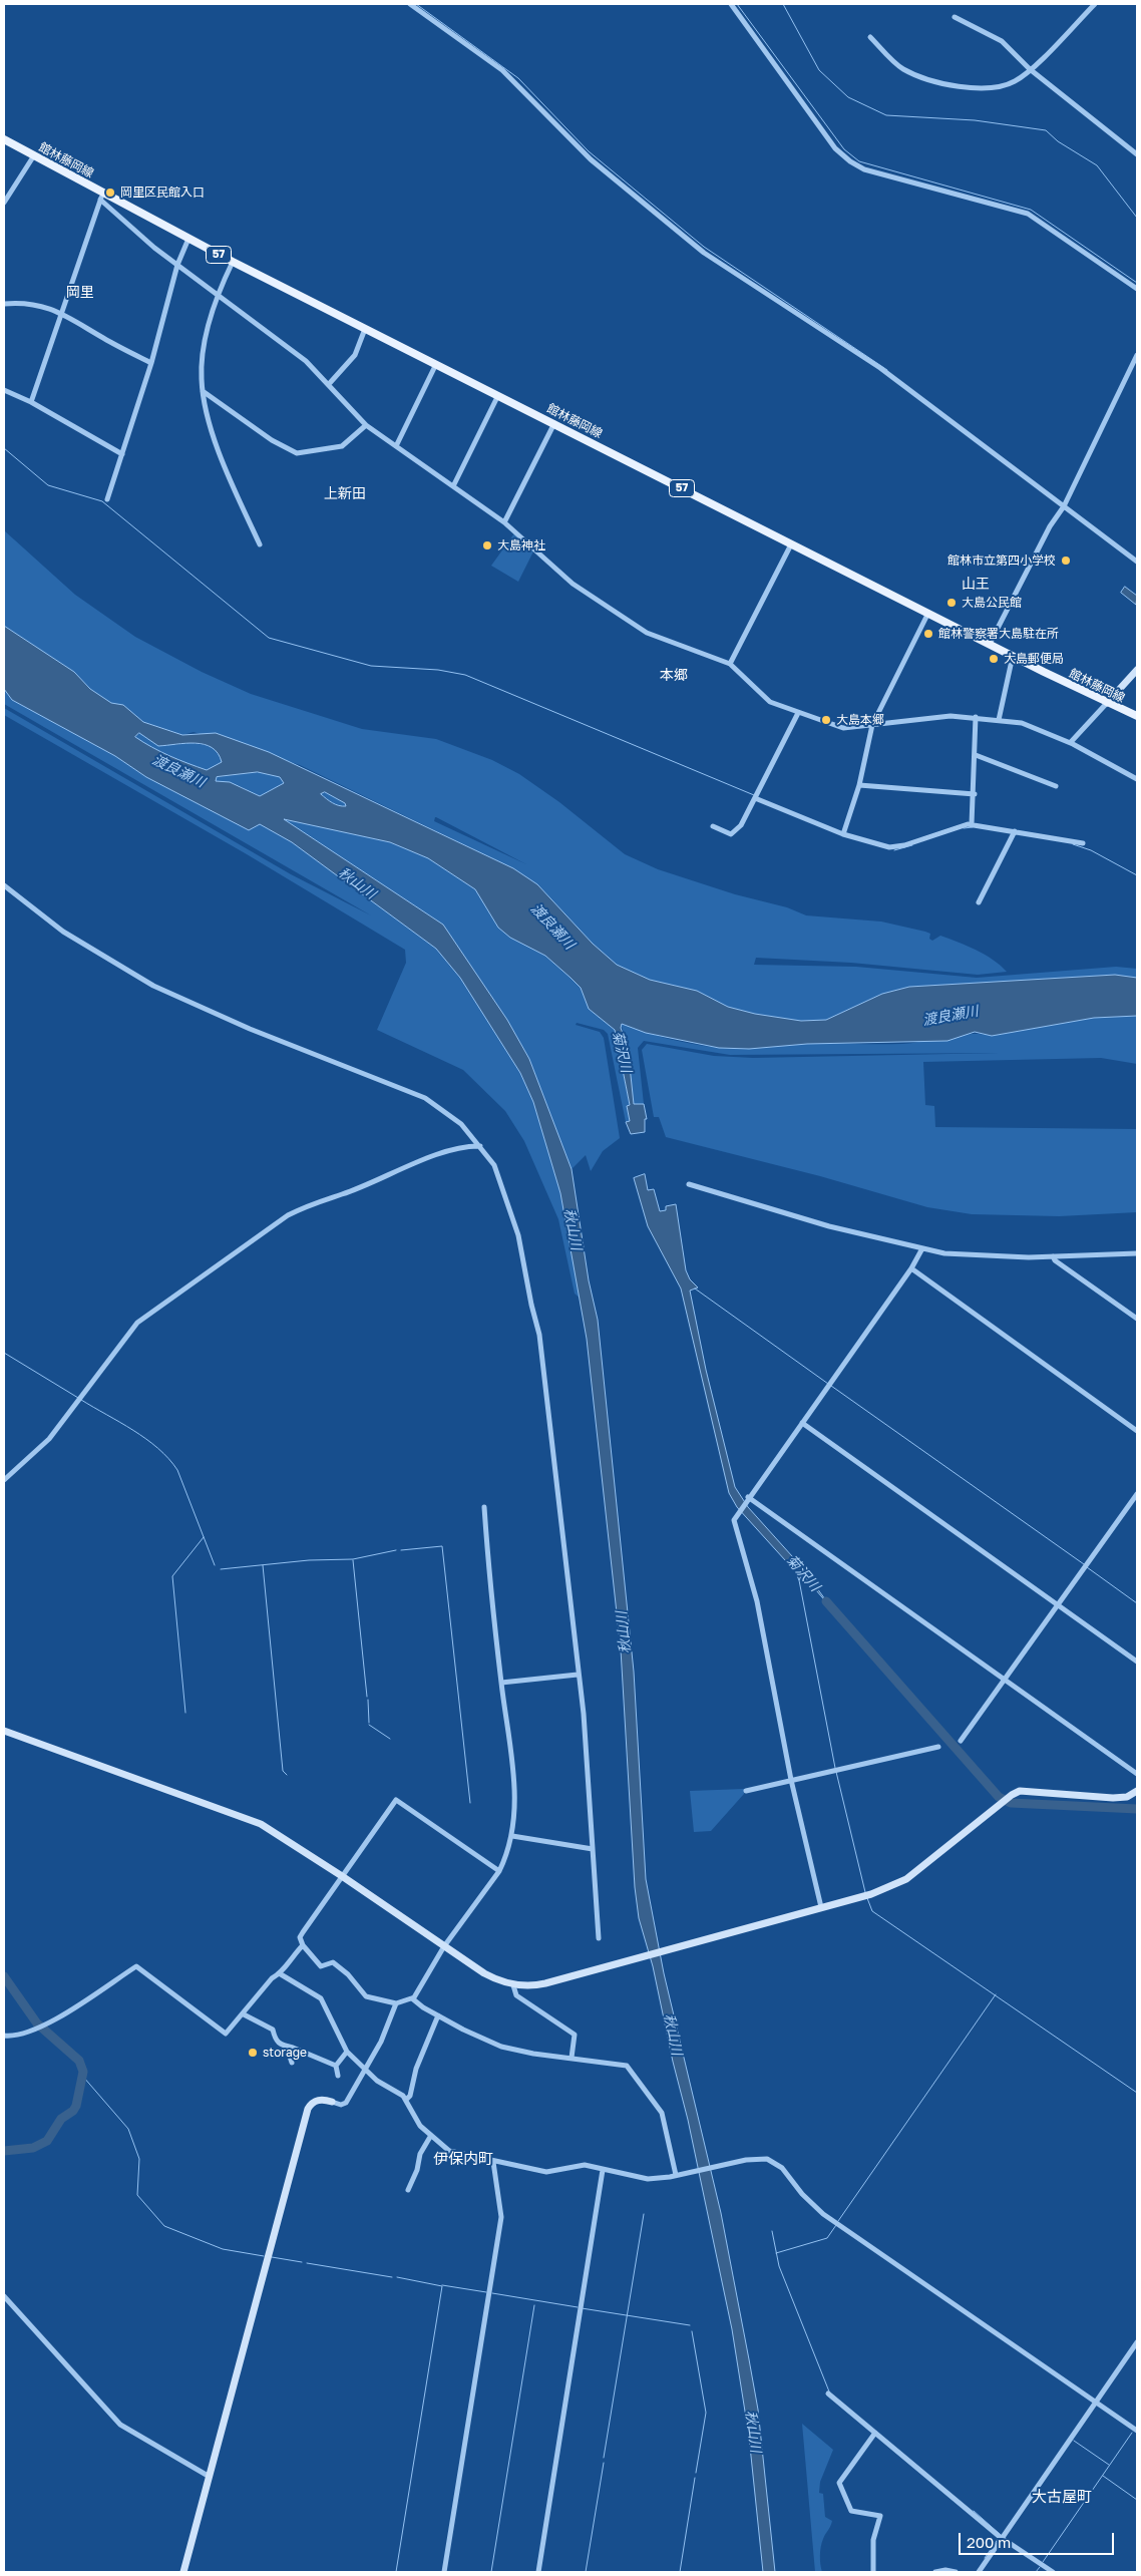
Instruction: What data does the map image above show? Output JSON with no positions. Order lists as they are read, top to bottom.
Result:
{
  "streets": {
    "main road": ["館林藤岡線", "57"]
  },
  "districts": [
    "岡里",
    "上新田",
    "山王",
    "本郷",
    "伊保内町",
    "大古屋町"
  ],
  "water": ["渡良瀬川", "秋山川", "菊沢川"],
  "places": [
    "岡里区民館入口",
    "大島神社",
    "館林市立第四小学校",
    "大島公民館",
    "館林警察署大島駐在所",
    "大島郵便局",
    "大島本郷",
    "storage"
  ],
  "scale_bar": "200 m"
}
